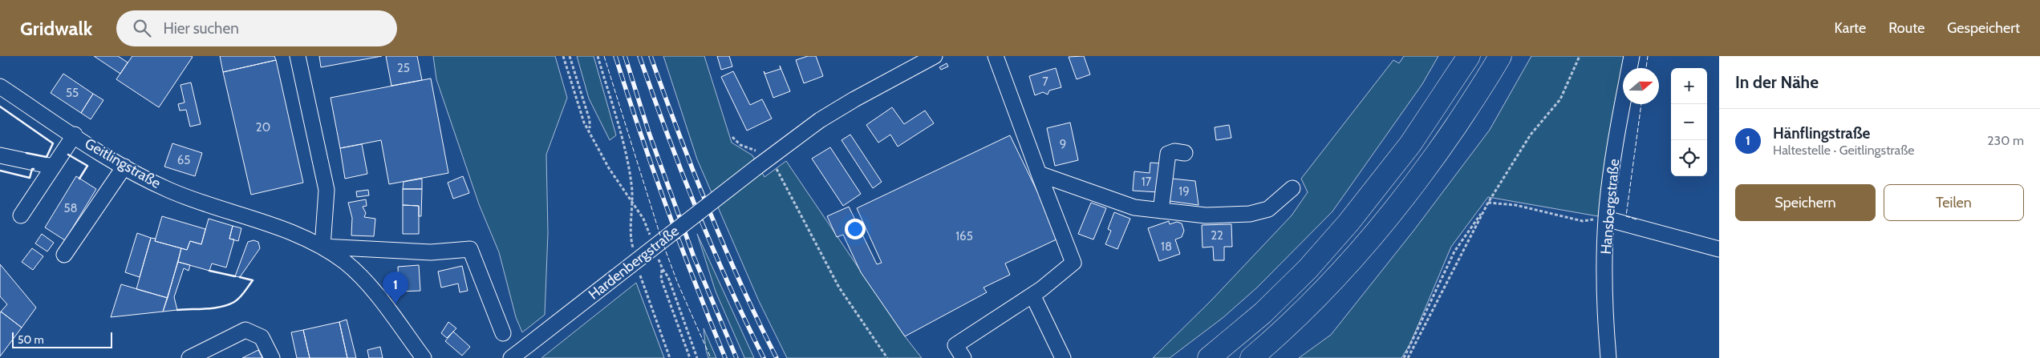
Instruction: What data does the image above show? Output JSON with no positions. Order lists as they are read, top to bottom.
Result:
{
  "streets": {
    "street": ["Geitlingstraße", "Hansbergstraße", "Hardenbergstraße"]
  },
  "house_numbers": [
    "25",
    "7",
    "55",
    "20",
    "9",
    "65",
    "17",
    "19",
    "58",
    "22",
    "165",
    "18"
  ],
  "scale_bar": "50 m",
  "north": "right",
  "page": {
    "header": "Gridwalk",
    "search": "Hier suchen",
    "nav": ["Karte", "Route", "Gespeichert"],
    "heading": "In der Nähe",
    "map_buttons": ["+", "−"],
    "list": [
      {
        "mark": "1",
        "name": "Hänflingstraße",
        "note": "Haltestelle · Geitlingstraße",
        "value": "230 m"
      }
    ],
    "buttons": ["Speichern", "Teilen"],
    "pins": "1",
    "scale": "50 m"
  }
}
